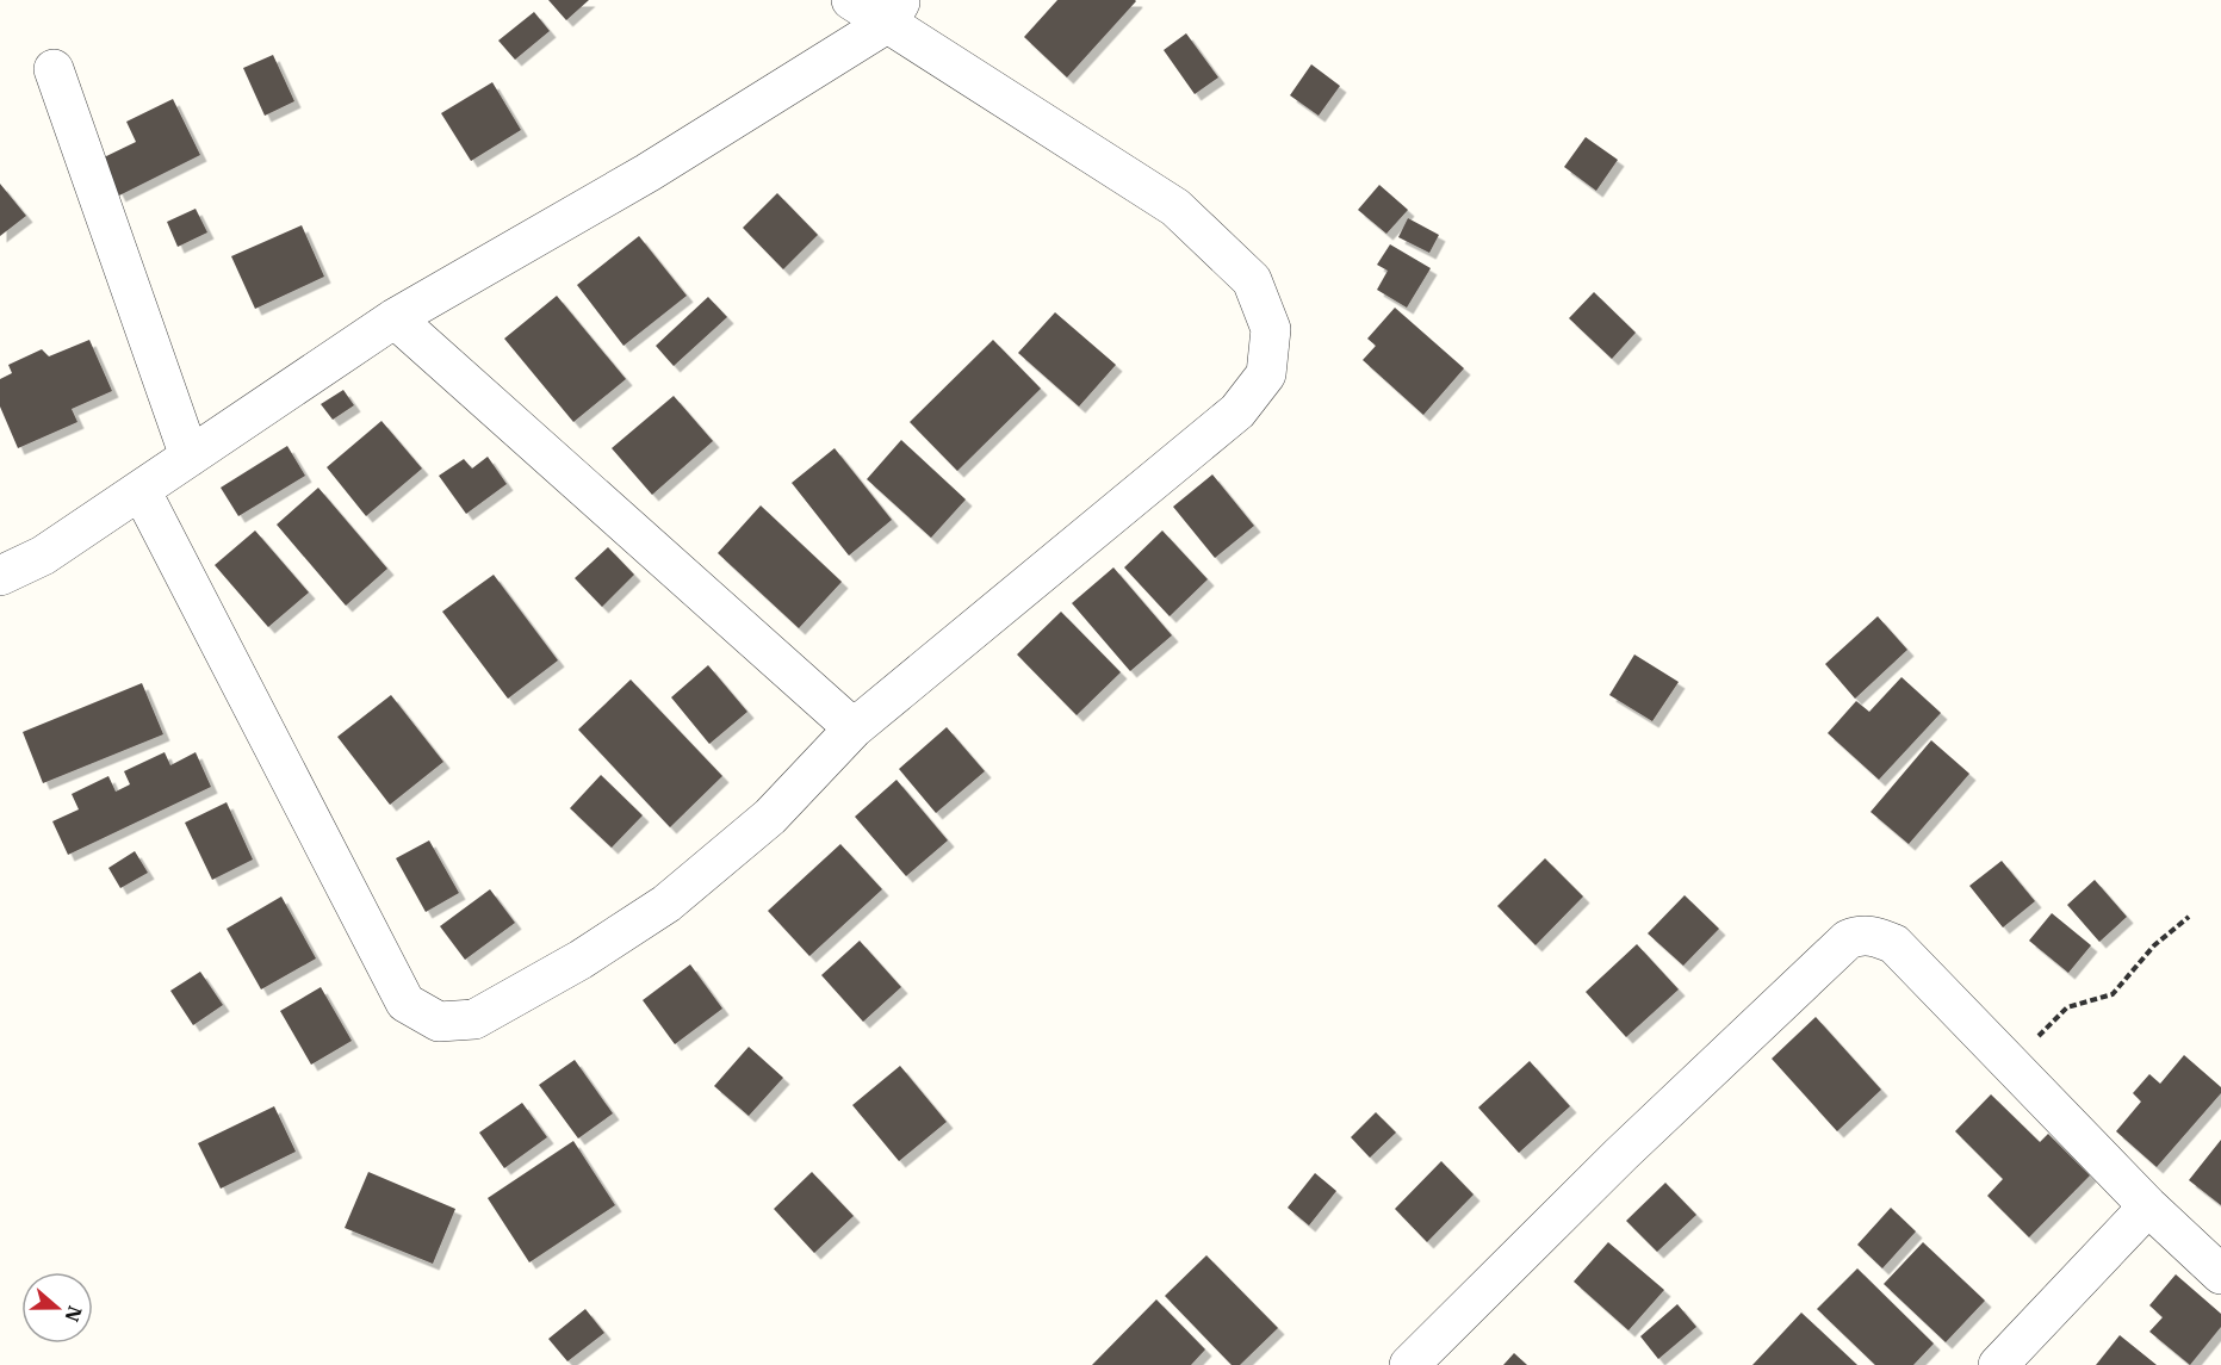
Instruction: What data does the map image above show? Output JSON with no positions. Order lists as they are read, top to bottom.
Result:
{
  "north": "right"
}
